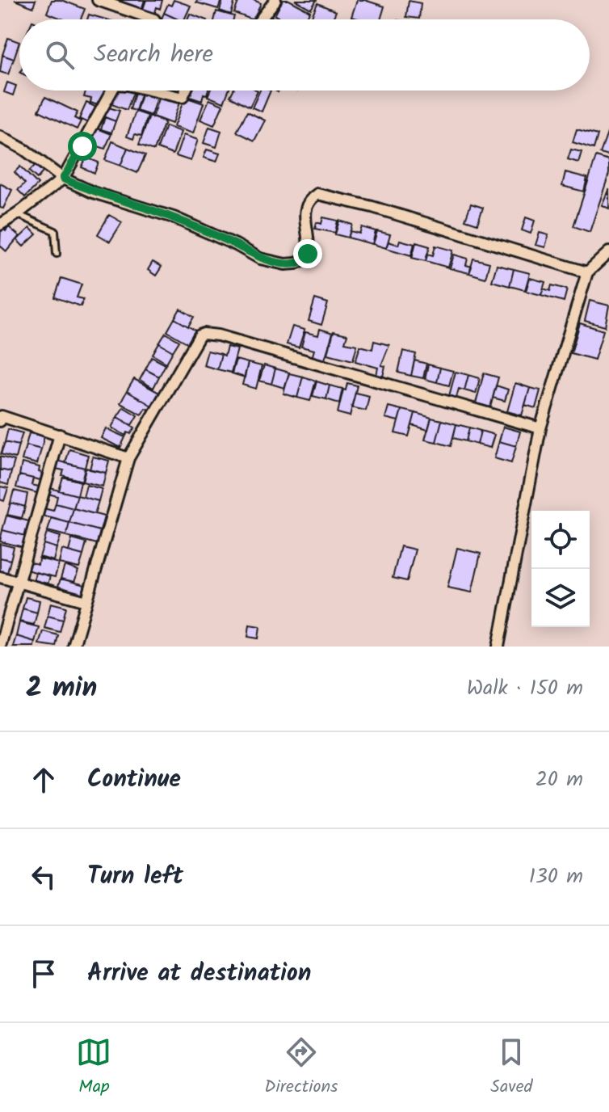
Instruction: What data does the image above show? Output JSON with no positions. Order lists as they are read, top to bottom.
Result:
{
  "page": {
    "search": "Search here",
    "heading": ["2 min", "Walk · 150 m"],
    "list": [
      ["Continue", "20 m"],
      ["Turn left", "130 m"],
      "Arrive at destination"
    ],
    "nav": ["Map", "Directions", "Saved"]
  }
}
